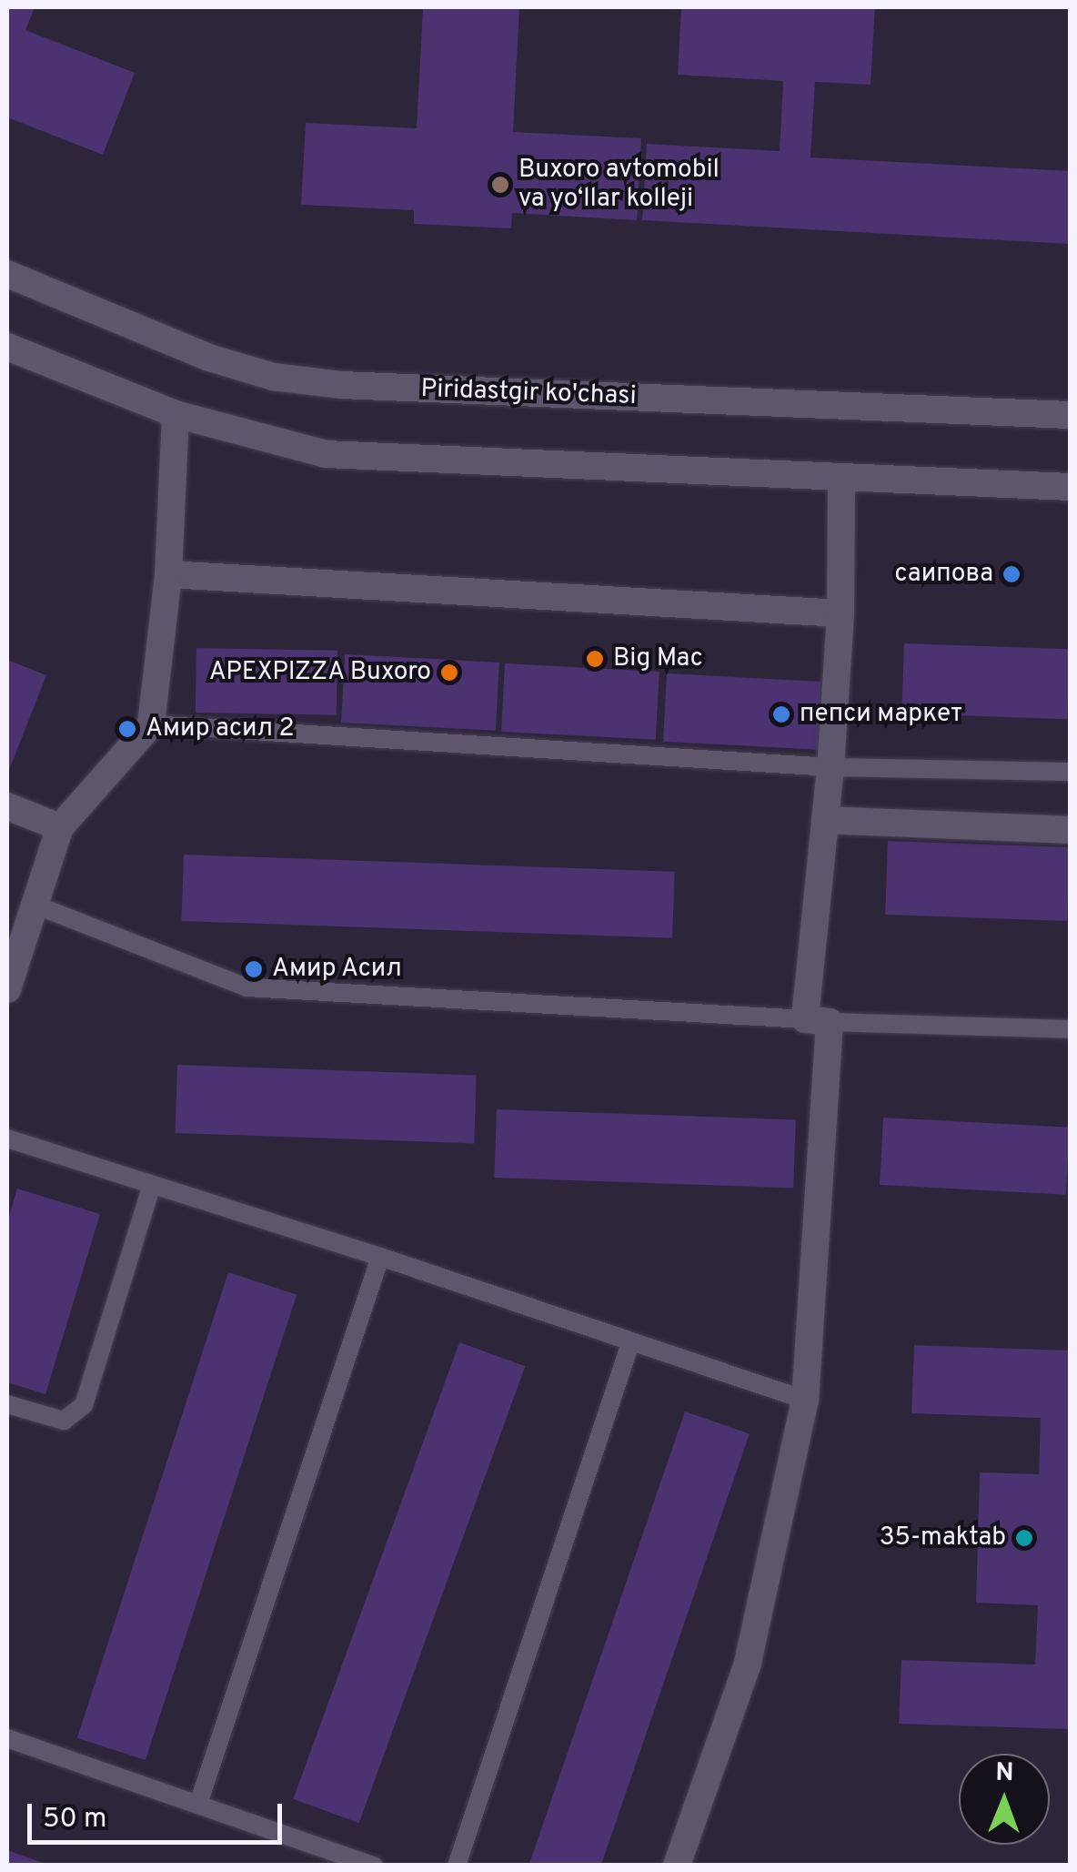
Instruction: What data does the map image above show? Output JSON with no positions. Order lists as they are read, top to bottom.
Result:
{
  "streets": {
    "street": ["Piridastgir ko'chasi"]
  },
  "places": [
    "Buxoro avtomobil va yo‘llar kolleji",
    "саипова",
    "Big Mac",
    "APEXPIZZA Buxoro",
    "пепси маркет",
    "Амир асил 2",
    "Амир Асил",
    "35-maktab"
  ],
  "scale_bar": "50 m",
  "north": "top"
}
